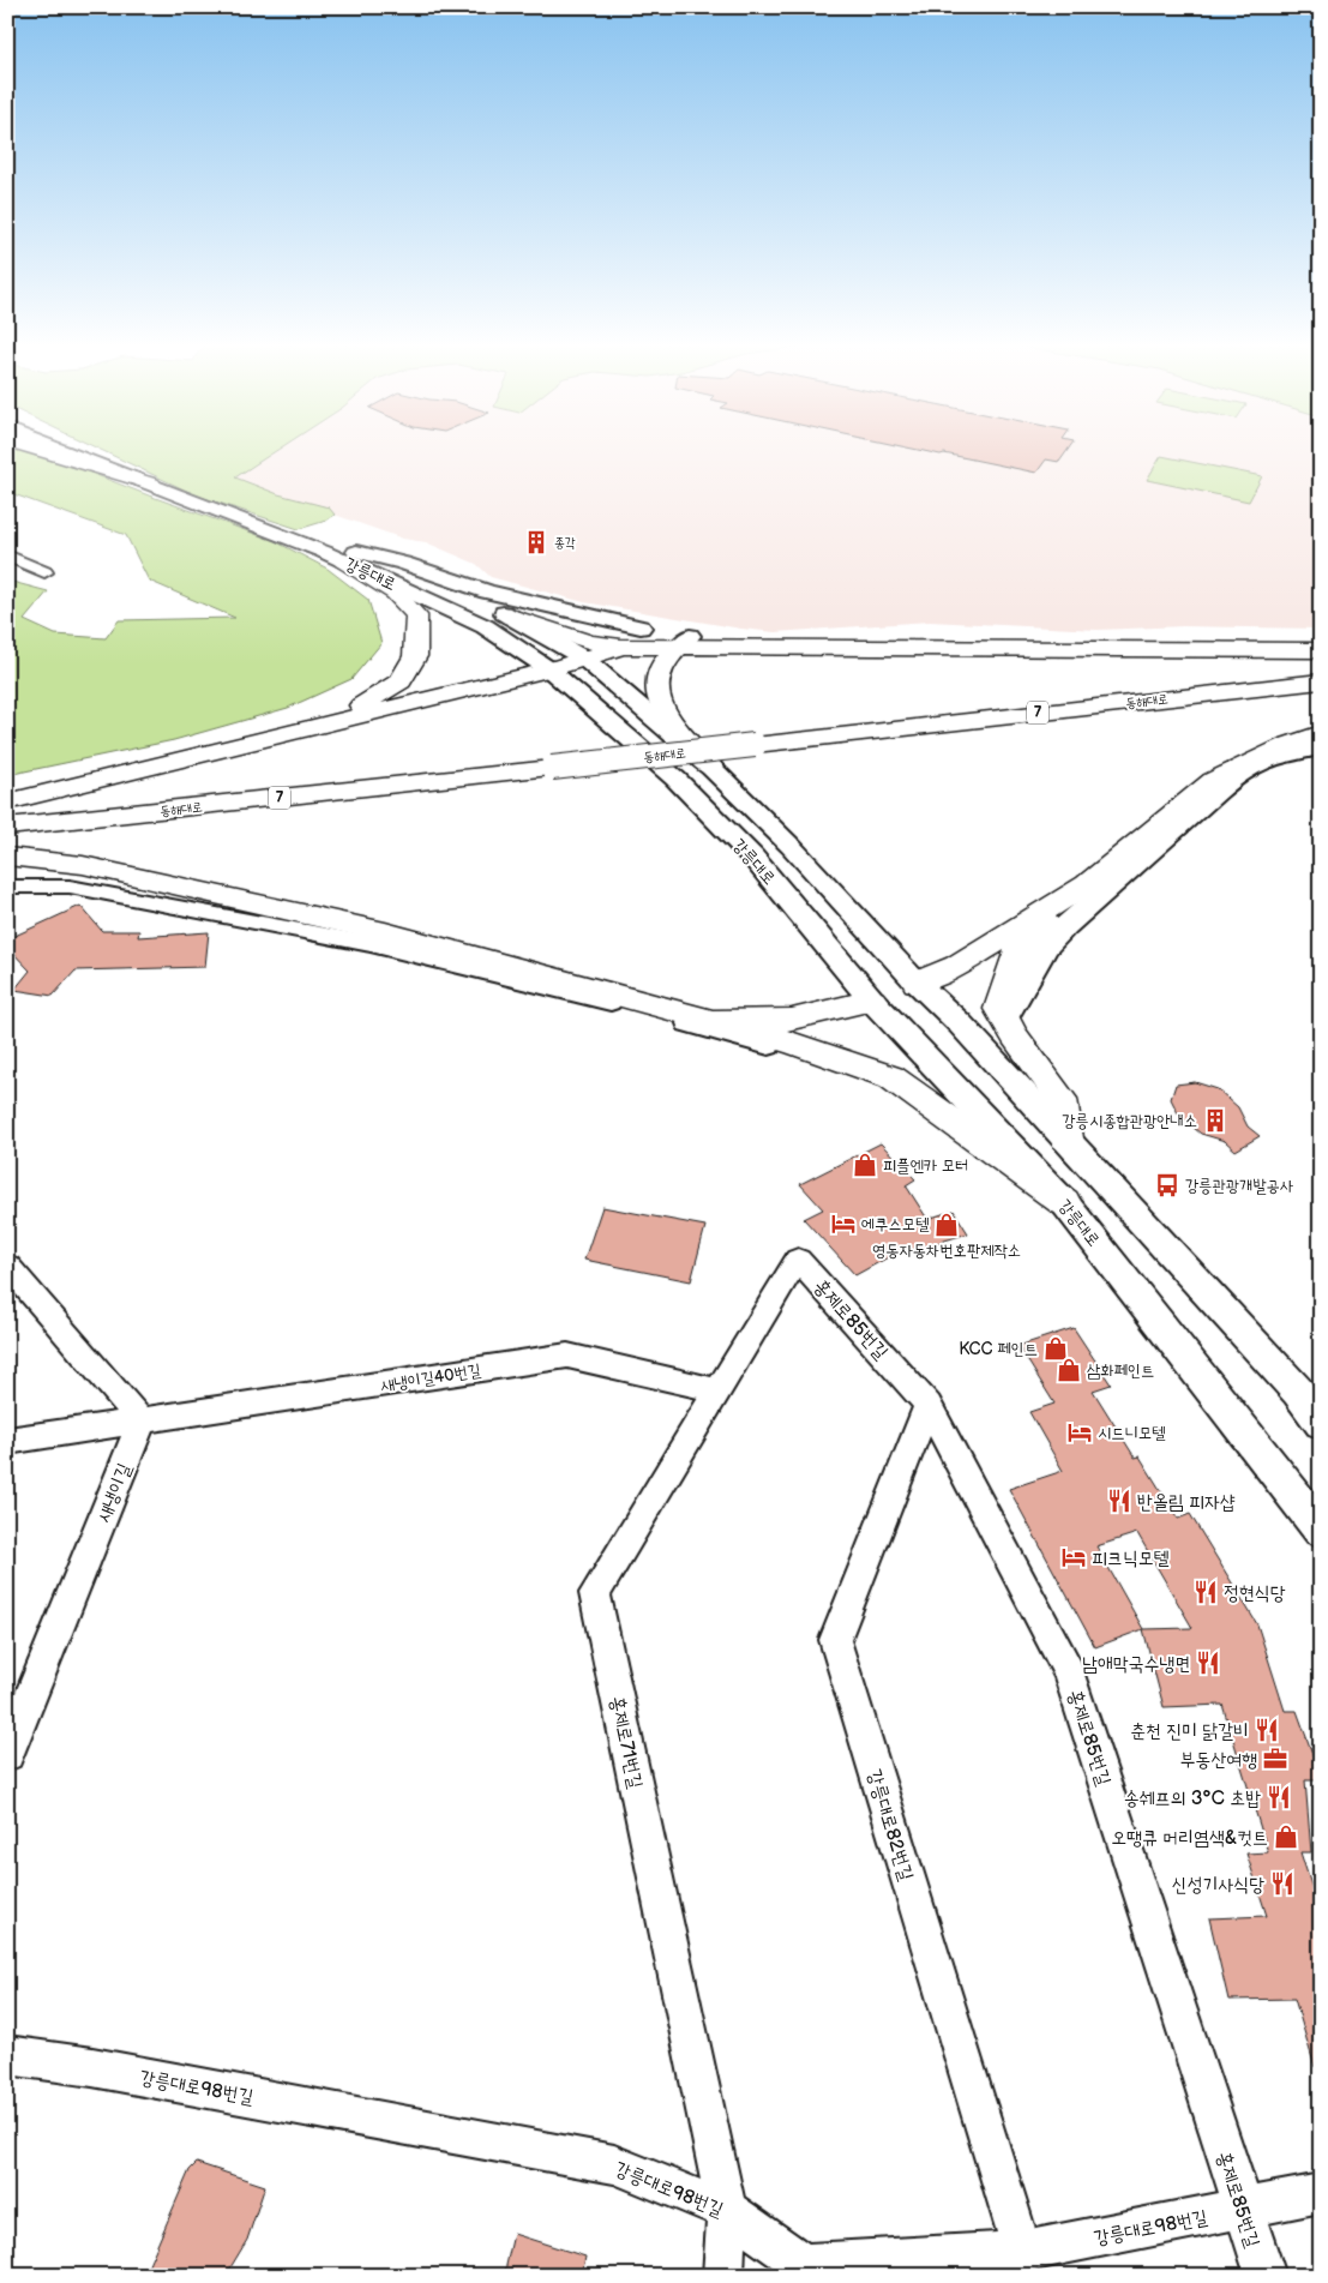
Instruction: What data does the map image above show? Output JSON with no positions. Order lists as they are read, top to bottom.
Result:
{
  "streets": {
    "main road": ["동해대로", "7"],
    "street": [
      "강릉대로",
      "홍제로85번길",
      "새냉이길40번길",
      "새냉이길",
      "홍제로71번길",
      "강릉대로82번길",
      "강릉대로98번길"
    ]
  },
  "crossings": [
    ["홍제로85번길", "홍제로71번길"],
    ["홍제로85번길", "강릉대로82번길"],
    ["홍제로85번길", "강릉대로98번길"],
    ["새냉이길40번길", "새냉이길"],
    ["새냉이길40번길", "홍제로71번길"],
    ["홍제로71번길", "강릉대로98번길"],
    ["강릉대로82번길", "강릉대로98번길"]
  ],
  "places": {
    "building": ["종각", "강릉시종합관광안내소"],
    "shop": [
      "피플엔카 모터",
      "영동자동차번호판제작소",
      "KCC 페인트",
      "삼화페인트",
      "오땡큐 머리염색&컷트"
    ],
    "bus stop": ["강릉관광개발공사"],
    "hotel": ["에쿠스모텔", "시드니모텔", "피크닉모텔"],
    "restaurant": [
      "반올림 피자샵",
      "정현식당",
      "남애막국수냉면",
      "춘천 진미 닭갈비",
      "송쉐프의 3°C 초밥",
      "신성기사식당"
    ],
    "office": ["부동산여행"]
  }
}
